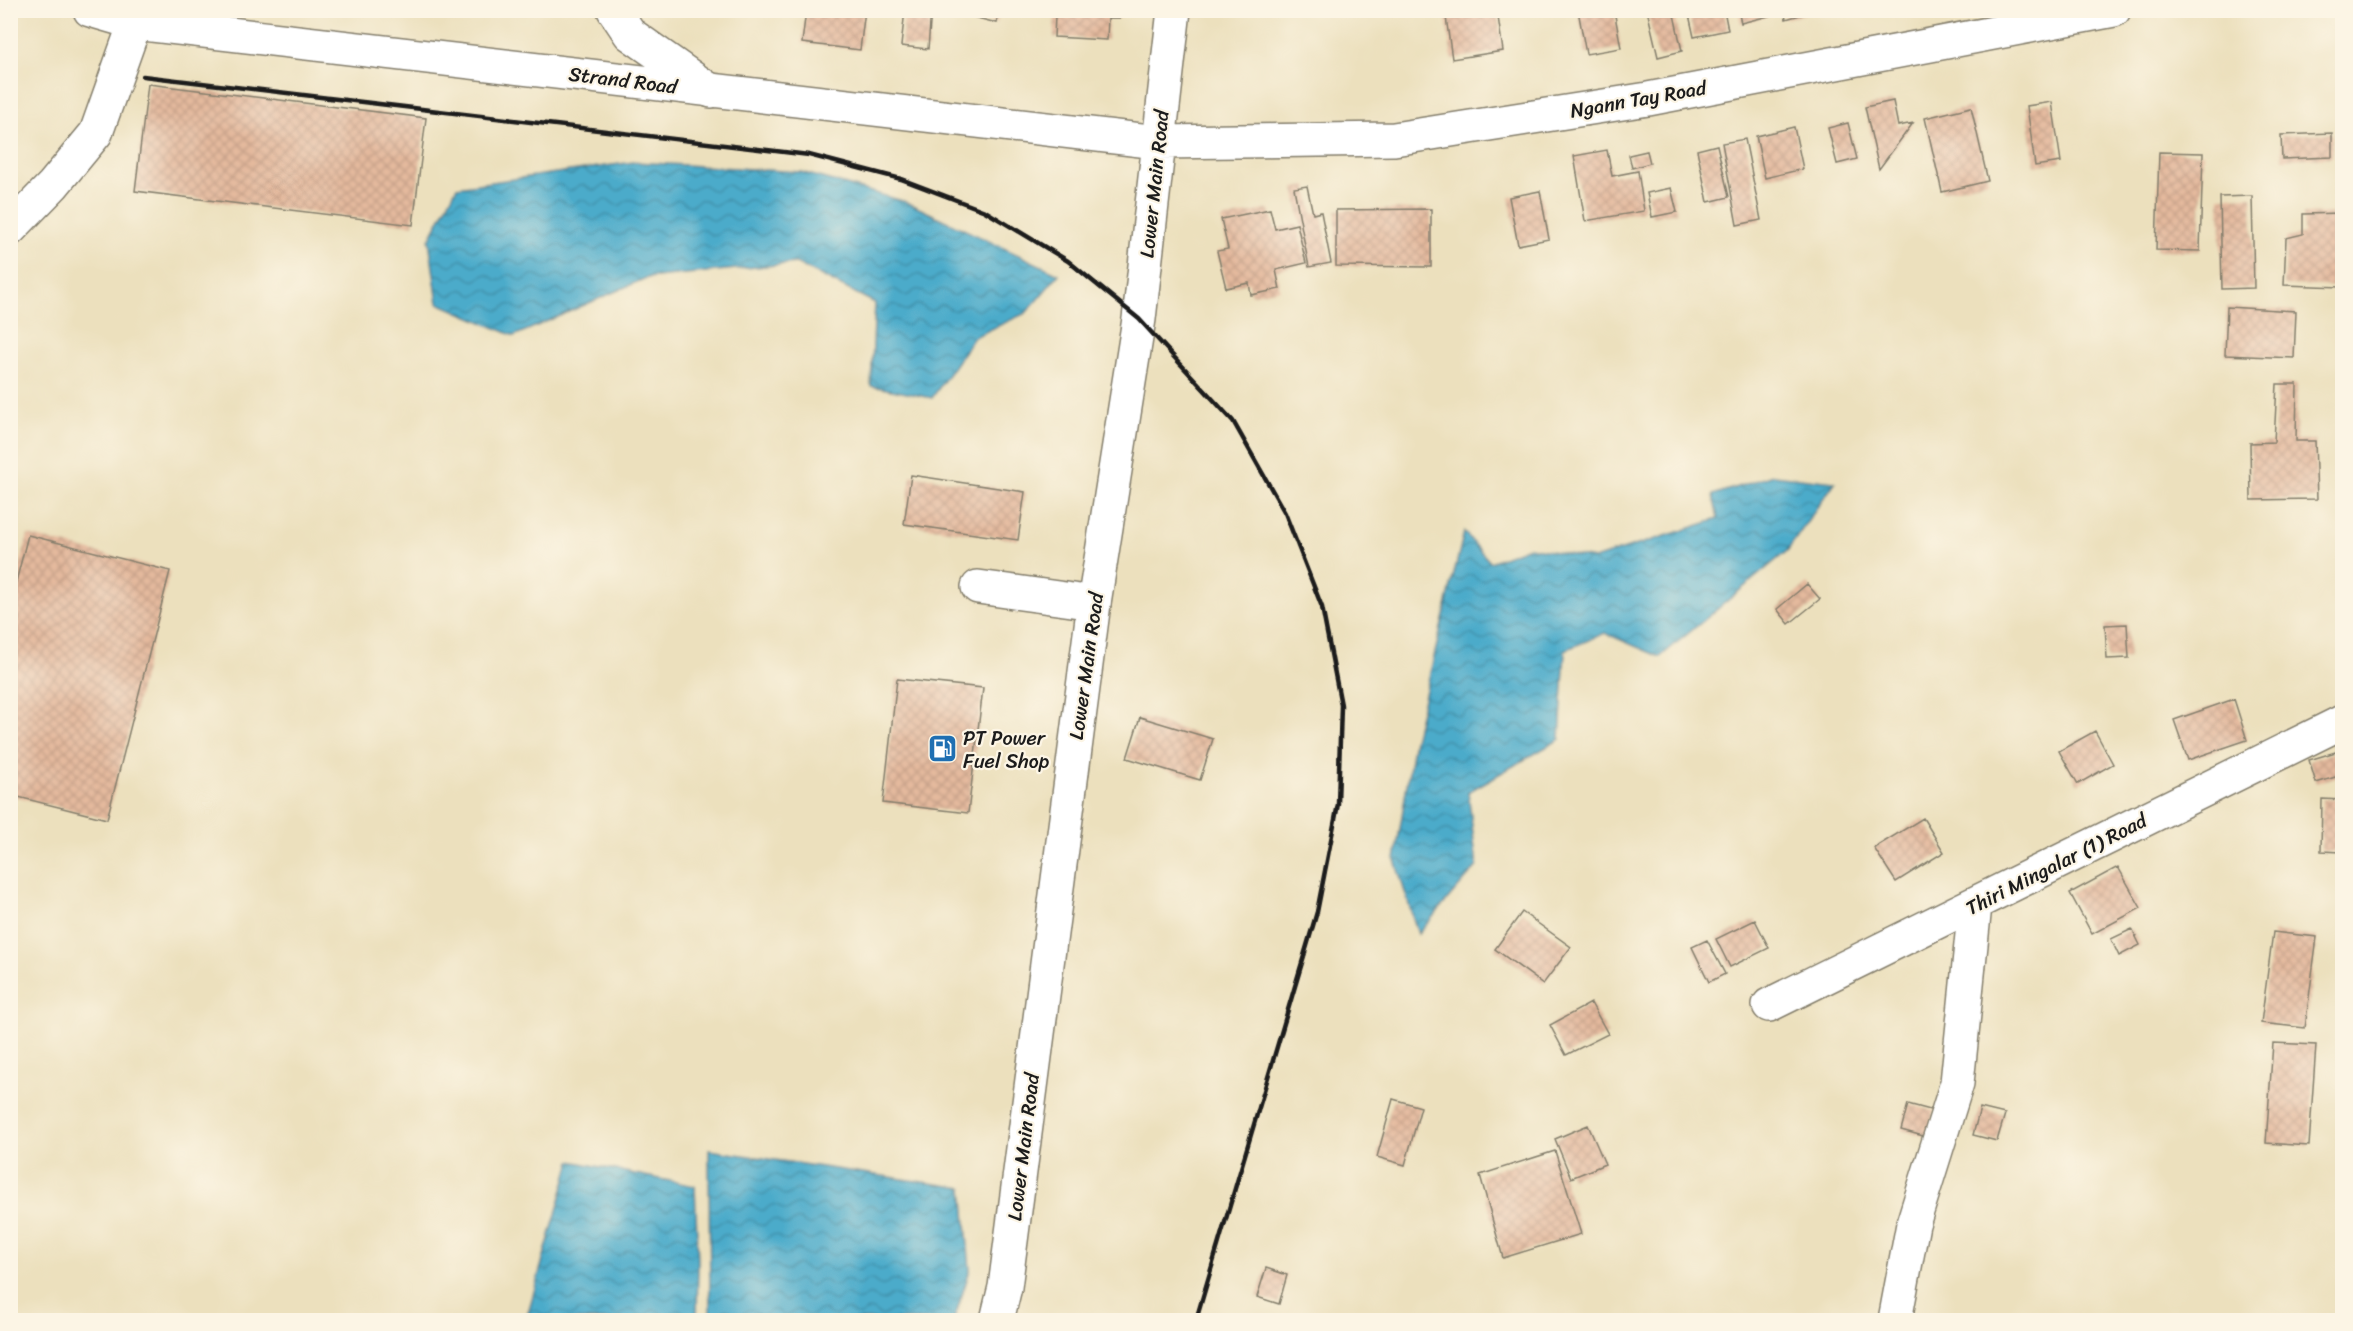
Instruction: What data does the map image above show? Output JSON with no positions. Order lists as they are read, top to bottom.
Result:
{
  "streets": {
    "main road": [
      "Strand Road",
      "Ngann Tay Road",
      "Lower Main Road",
      "Thiri Mingalar (1) Road"
    ]
  },
  "crossings": [
    ["Strand Road", "Ngann Tay Road"],
    ["Strand Road", "Lower Main Road"],
    ["Ngann Tay Road", "Lower Main Road"]
  ],
  "places": {
    "fuel station": ["PT Power Fuel Shop"]
  }
}
